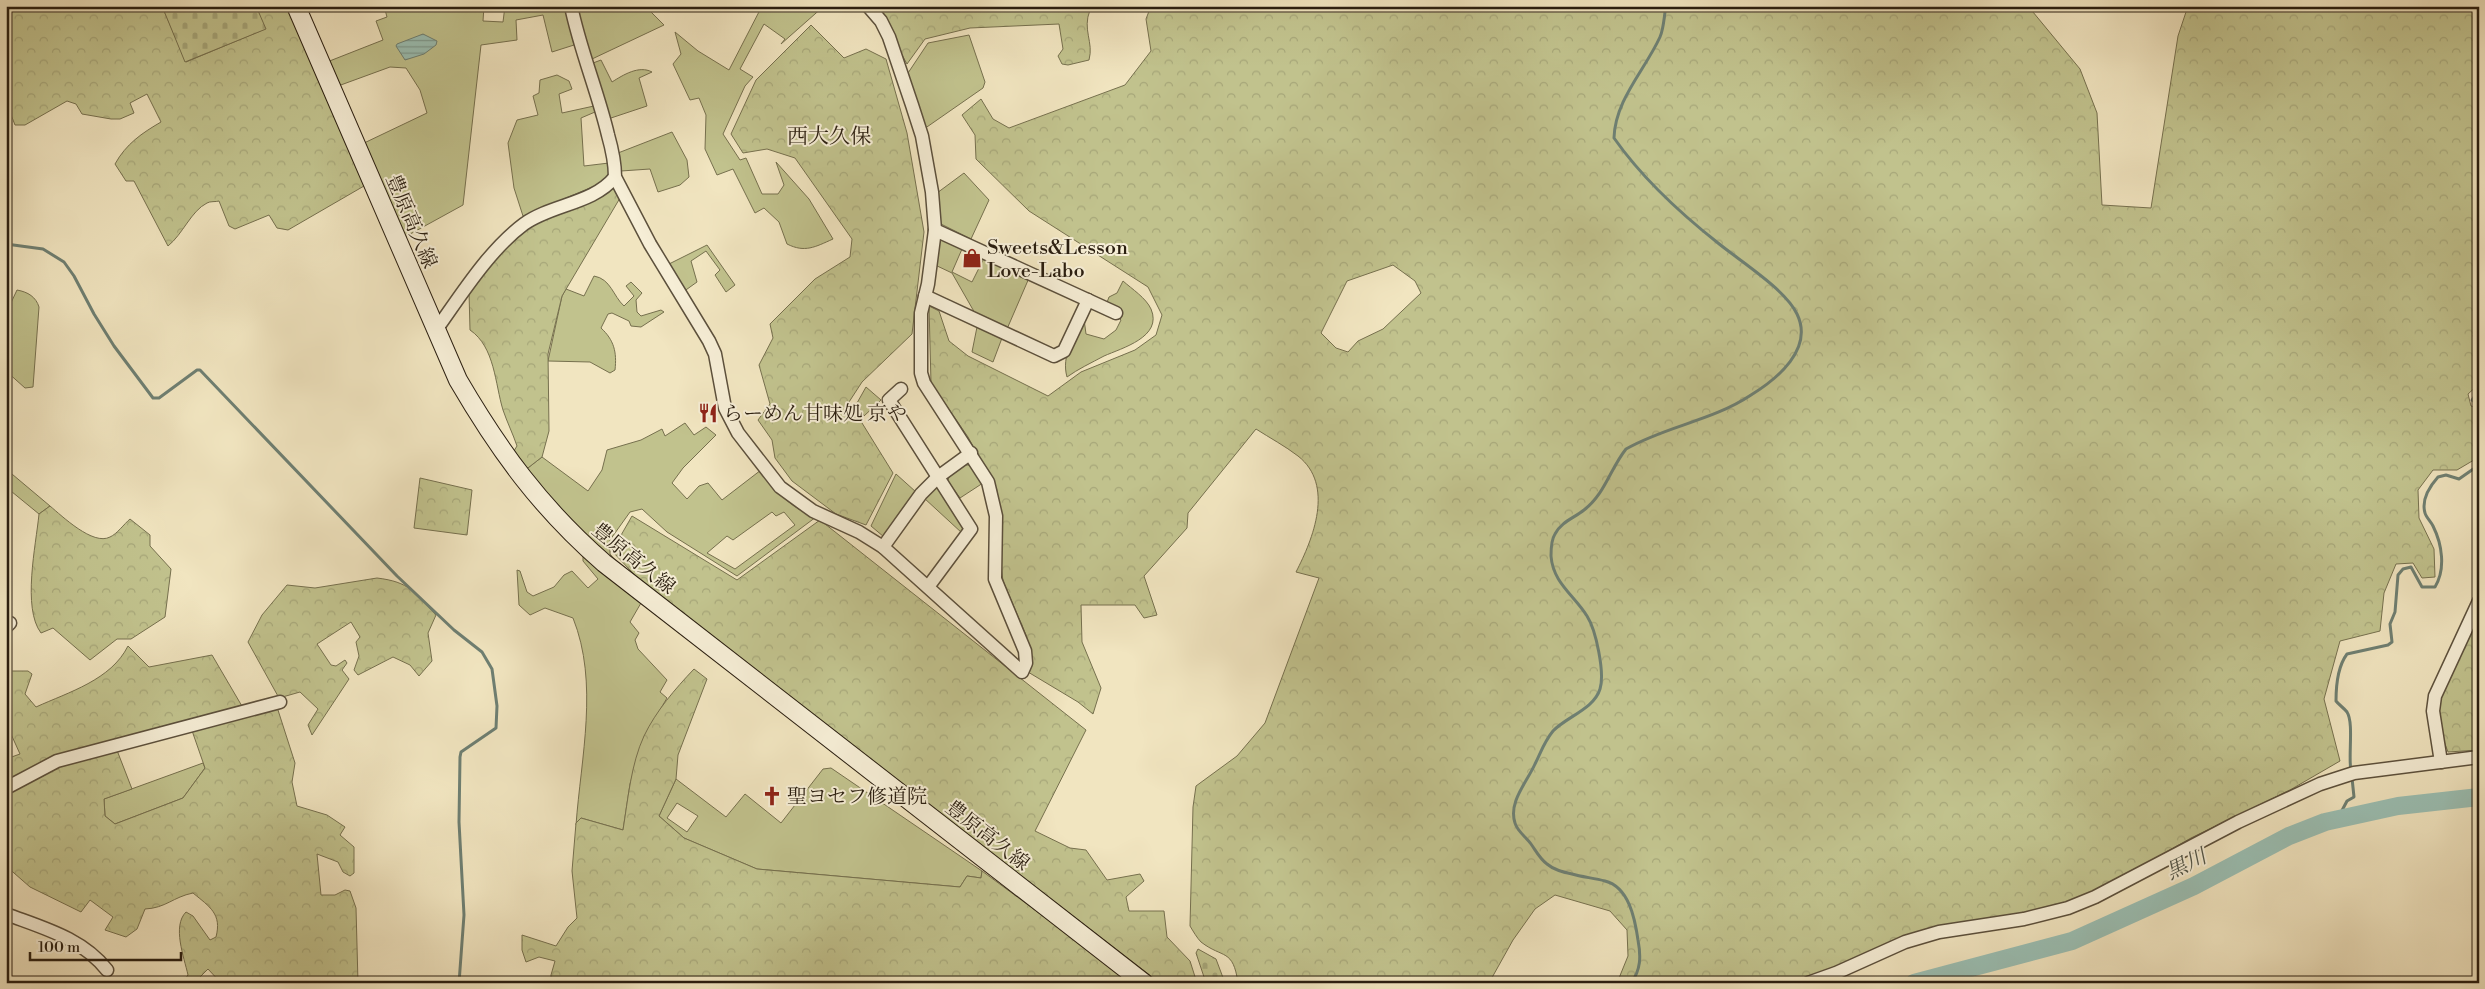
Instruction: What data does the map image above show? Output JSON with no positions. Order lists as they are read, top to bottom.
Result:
{
  "streets": {
    "main road": ["豊原高久線"]
  },
  "districts": ["西大久保"],
  "water": ["黒川"],
  "places": {
    "shop": ["Sweets&Lesson Love-Labo"],
    "restaurant": ["らーめん甘味処 京や"],
    "church": ["聖ヨセフ修道院"]
  },
  "scale_bar": "100 m"
}
